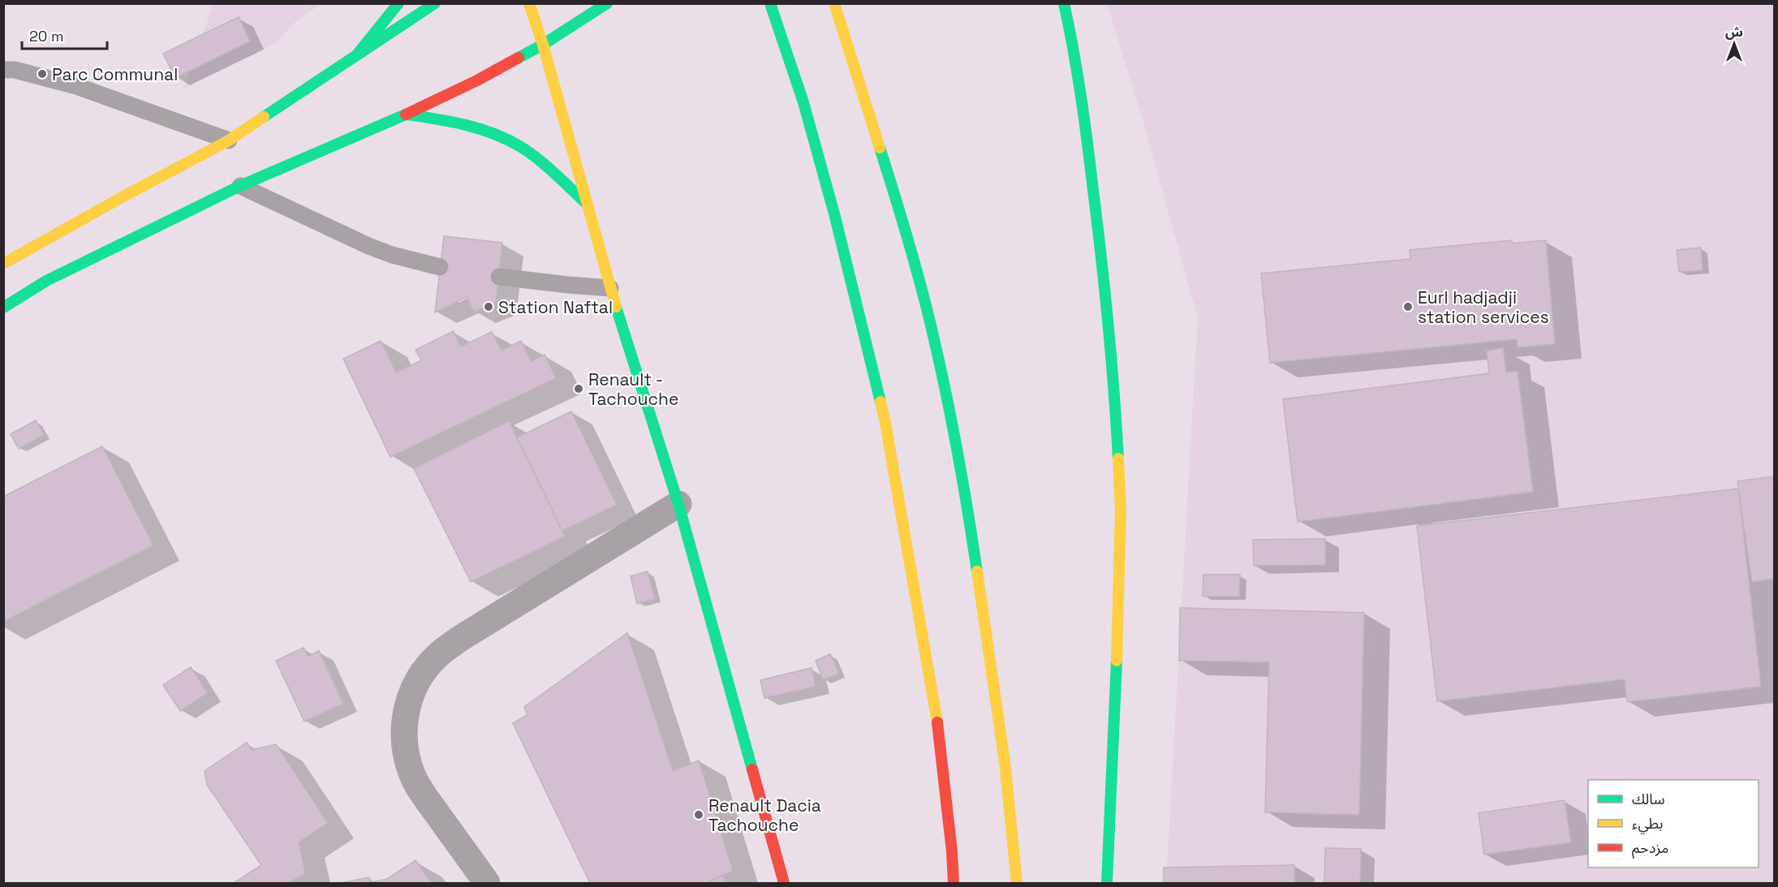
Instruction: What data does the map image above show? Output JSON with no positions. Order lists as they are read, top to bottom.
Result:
{
  "places": [
    "Parc Communal",
    "Station Naftal",
    "Eurl hadjadji station services",
    "Renault - Tachouche",
    "Renault Dacia Tachouche"
  ],
  "legend": ["سالك", "بطيء", "مزدحم"],
  "scale_bar": "20 m",
  "north": "top"
}
